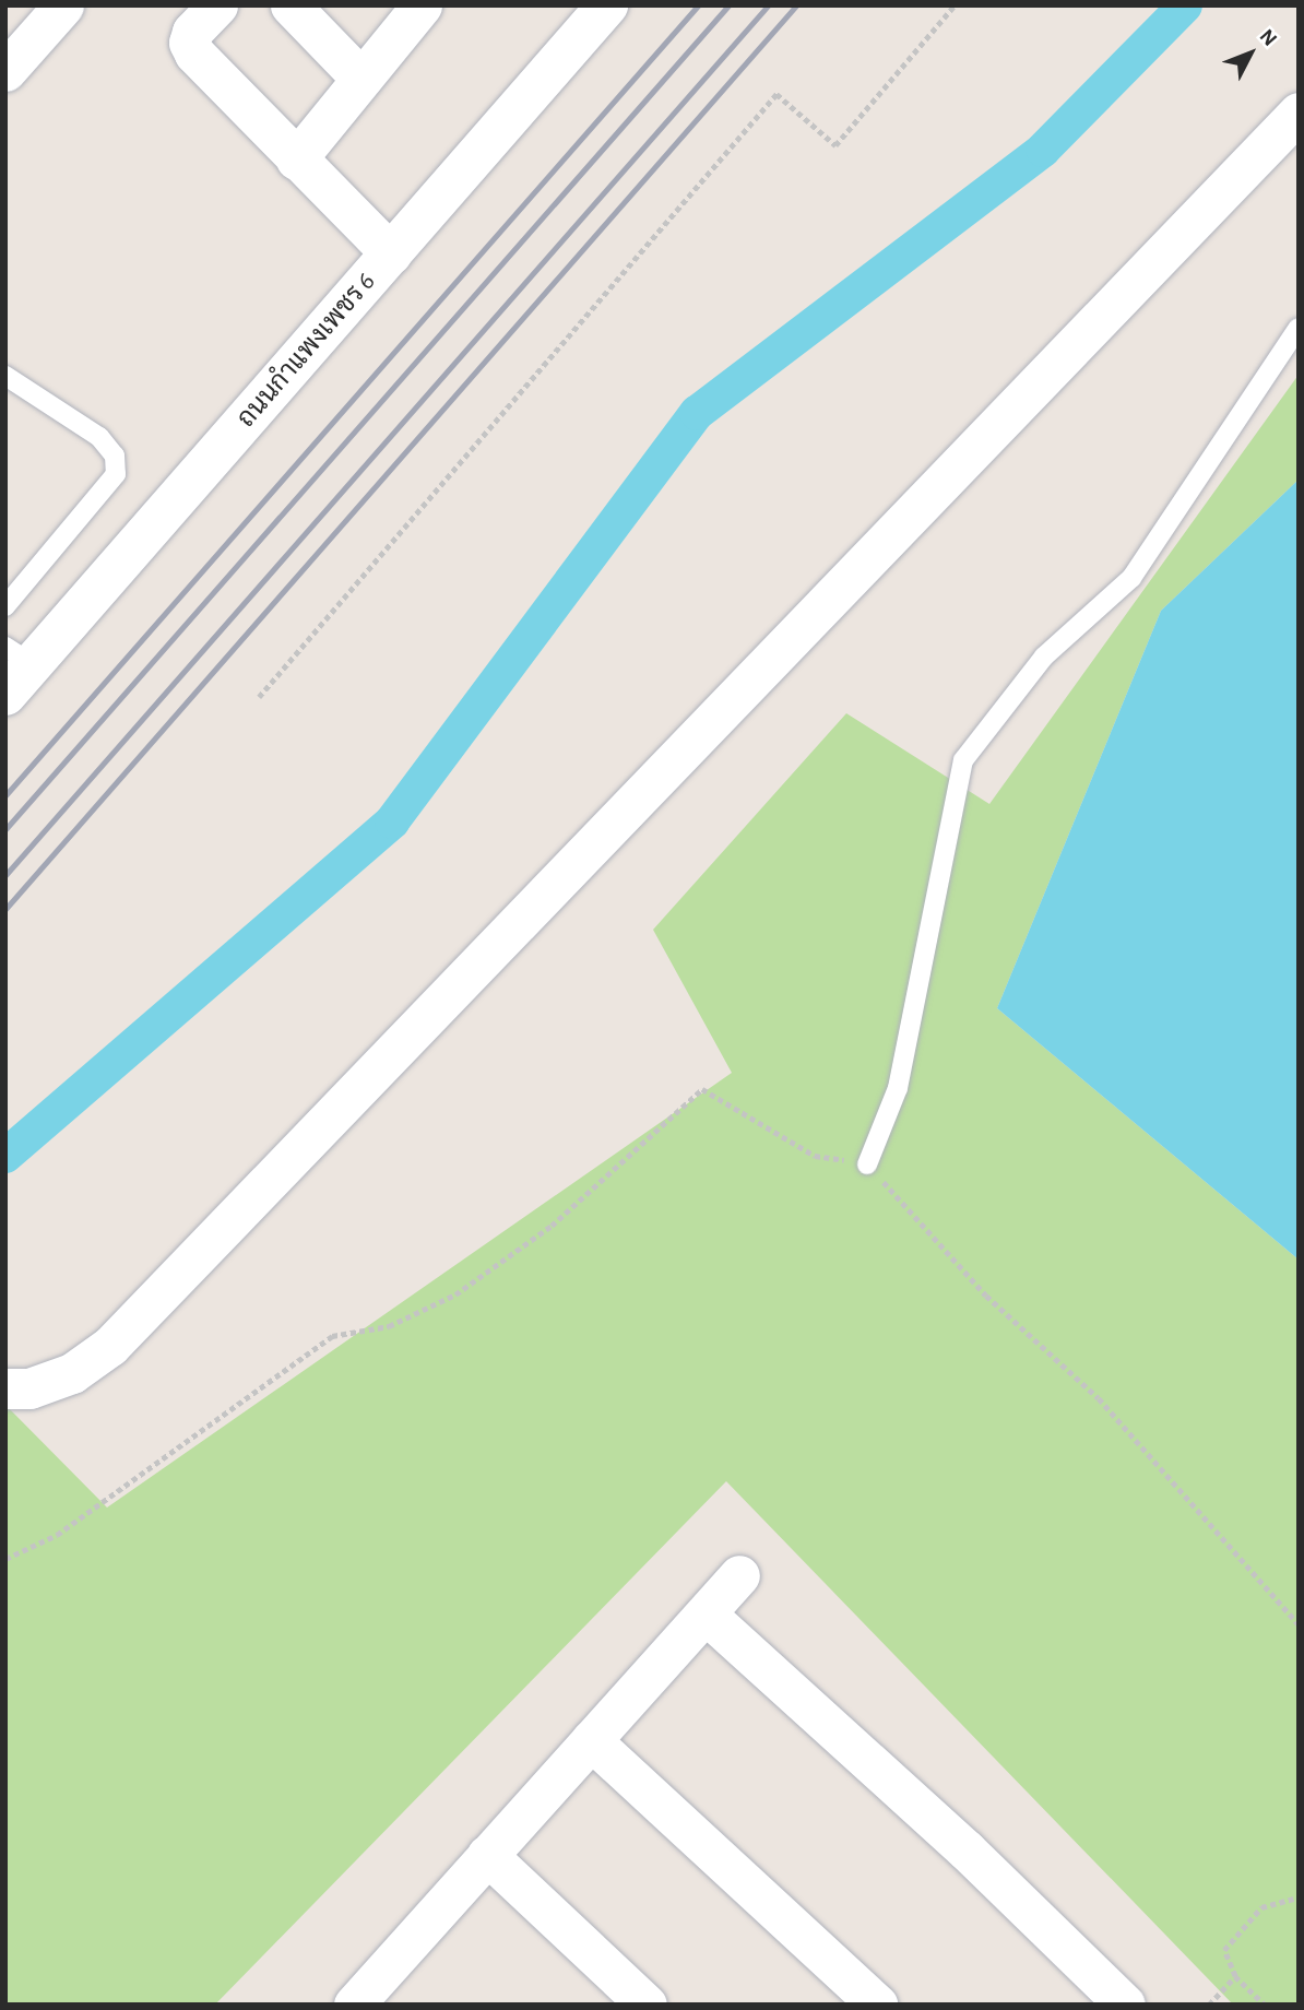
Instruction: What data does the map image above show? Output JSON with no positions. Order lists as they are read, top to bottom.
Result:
{
  "streets": {
    "main road": ["ถนนกำแพงเพชร 6"]
  },
  "north": "top right"
}
